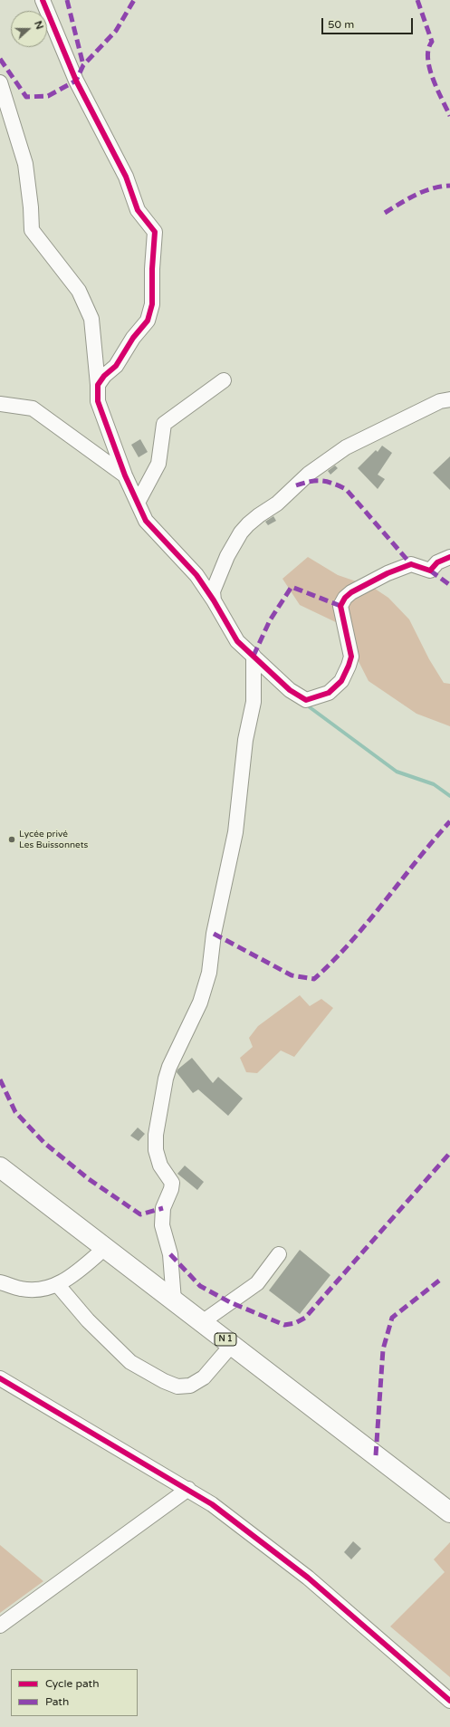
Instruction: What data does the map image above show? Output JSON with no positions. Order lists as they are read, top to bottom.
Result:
{
  "streets": {
    "highway": ["N 1"]
  },
  "places": ["Lycée privé Les Buissonnets"],
  "legend": ["Cycle path", "Path"],
  "scale_bar": "50 m",
  "north": "right"
}
